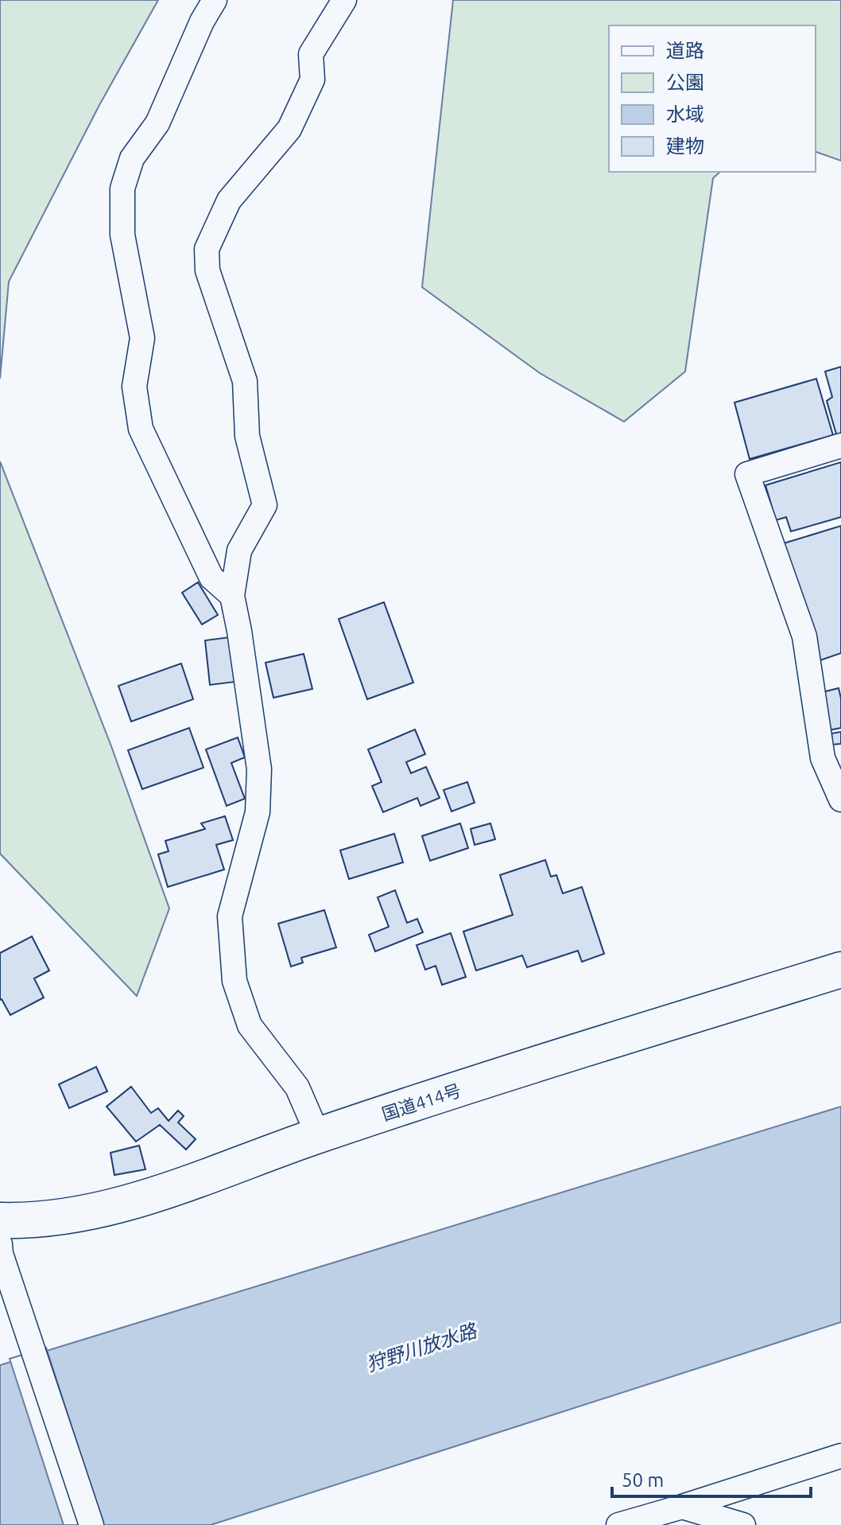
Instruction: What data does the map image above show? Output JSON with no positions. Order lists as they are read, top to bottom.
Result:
{
  "streets": {
    "highway": ["国道414号"]
  },
  "water": ["狩野川放水路"],
  "legend": [
    "道路",
    "公園",
    "水域",
    "建物"
  ],
  "scale_bar": "50 m"
}
